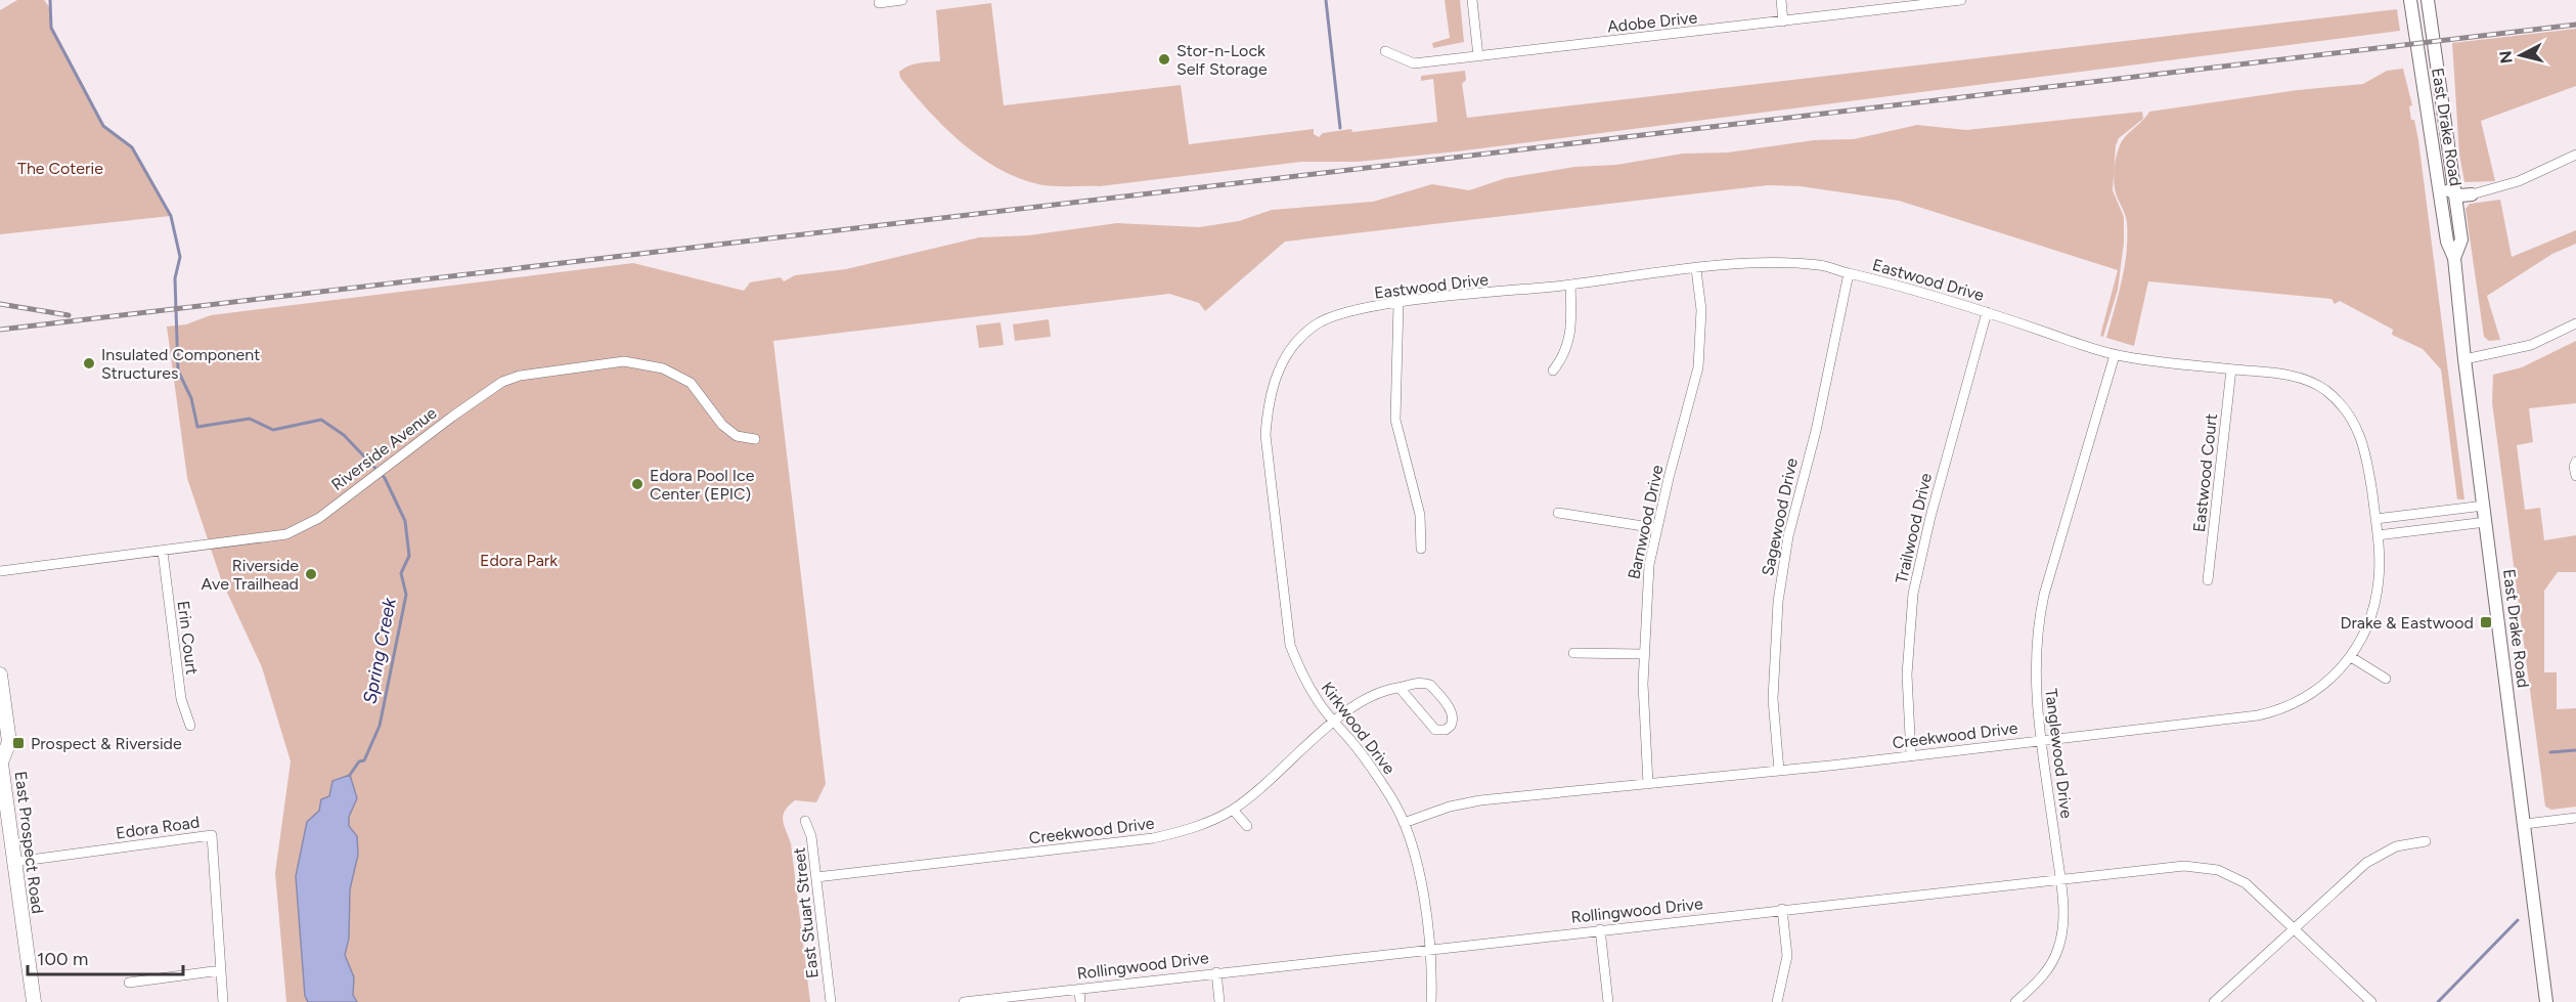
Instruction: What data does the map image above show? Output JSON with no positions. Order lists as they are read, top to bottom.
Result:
{
  "streets": {
    "main road": ["East Drake Road", "East Prospect Road"],
    "street": [
      "Adobe Drive",
      "Eastwood Drive",
      "Riverside Avenue",
      "Eastwood Court",
      "Sagewood Drive",
      "Barnwood Drive",
      "Trailwood Drive",
      "Erin Court",
      "Kirkwood Drive",
      "Creekwood Drive",
      "Tanglewood Drive",
      "Edora Road",
      "Rollingwood Drive",
      "East Stuart Street"
    ]
  },
  "crossings": [
    ["Eastwood Drive", "Eastwood Court"],
    ["Eastwood Drive", "Sagewood Drive"],
    ["Eastwood Drive", "Barnwood Drive"],
    ["Eastwood Drive", "Trailwood Drive"],
    ["Eastwood Drive", "Kirkwood Drive"],
    ["Eastwood Drive", "Creekwood Drive"],
    ["Eastwood Drive", "Tanglewood Drive"],
    ["Riverside Avenue", "Erin Court"],
    ["Sagewood Drive", "Creekwood Drive"],
    ["Barnwood Drive", "Creekwood Drive"],
    ["Trailwood Drive", "Creekwood Drive"],
    ["Kirkwood Drive", "Creekwood Drive"],
    ["Kirkwood Drive", "Rollingwood Drive"],
    ["Creekwood Drive", "Tanglewood Drive"],
    ["Creekwood Drive", "East Stuart Street"],
    ["Tanglewood Drive", "Rollingwood Drive"],
    ["Edora Road", "East Prospect Road"]
  ],
  "water": ["Spring Creek"],
  "parks": ["The Coterie", "Edora Park"],
  "places": {
    "other": [
      "Stor-n-Lock Self Storage",
      "Insulated Component Structures",
      "Edora Pool Ice Center (EPIC)",
      "Riverside Ave Trailhead"
    ],
    "transit": ["Drake & Eastwood", "Prospect & Riverside"]
  },
  "scale_bar": "100 m",
  "north": "left"
}
